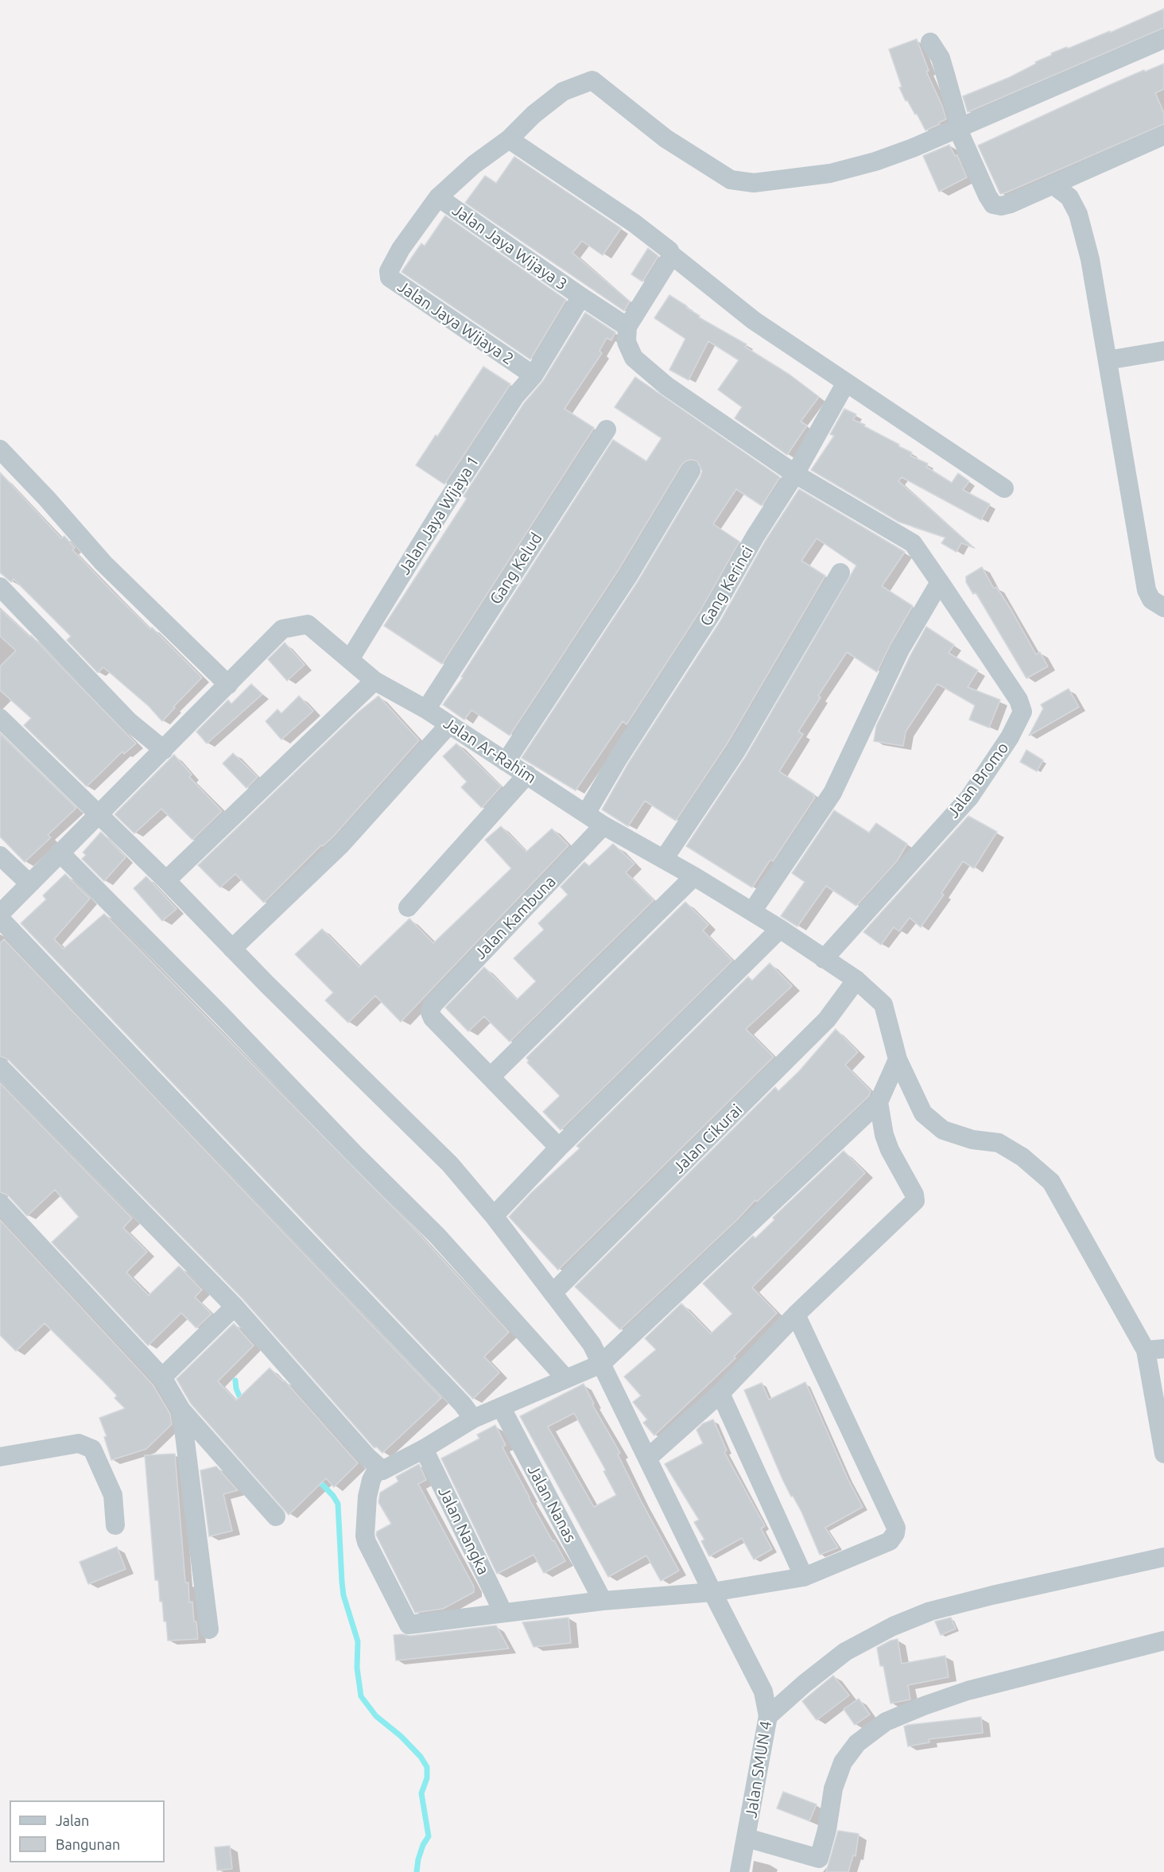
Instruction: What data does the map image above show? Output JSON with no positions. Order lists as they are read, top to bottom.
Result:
{
  "streets": {
    "street": [
      "Jalan Jaya Wijaya 3",
      "Jalan Jaya Wijaya 2",
      "Jalan Jaya Wijaya 1",
      "Gang Kelud",
      "Gang Kerinci",
      "Jalan Ar-Rahim",
      "Jalan Bromo",
      "Jalan Kambuna",
      "Jalan Cikurai",
      "Jalan Nanas",
      "Jalan Nangka",
      "Jalan SMUN 4"
    ]
  },
  "crossings": [
    ["Jalan Jaya Wijaya 3", "Jalan Jaya Wijaya 2"],
    ["Jalan Jaya Wijaya 3", "Jalan Jaya Wijaya 1"],
    ["Jalan Jaya Wijaya 2", "Jalan Jaya Wijaya 1"],
    ["Jalan Jaya Wijaya 1", "Jalan Ar-Rahim"],
    ["Gang Kelud", "Jalan Ar-Rahim"],
    ["Gang Kerinci", "Jalan Ar-Rahim"],
    ["Jalan Ar-Rahim", "Jalan Bromo"],
    ["Jalan Ar-Rahim", "Jalan Kambuna"],
    ["Jalan Ar-Rahim", "Jalan Cikurai"],
    ["Jalan Cikurai", "Jalan SMUN 4"]
  ],
  "legend": ["Jalan", "Bangunan"]
}
